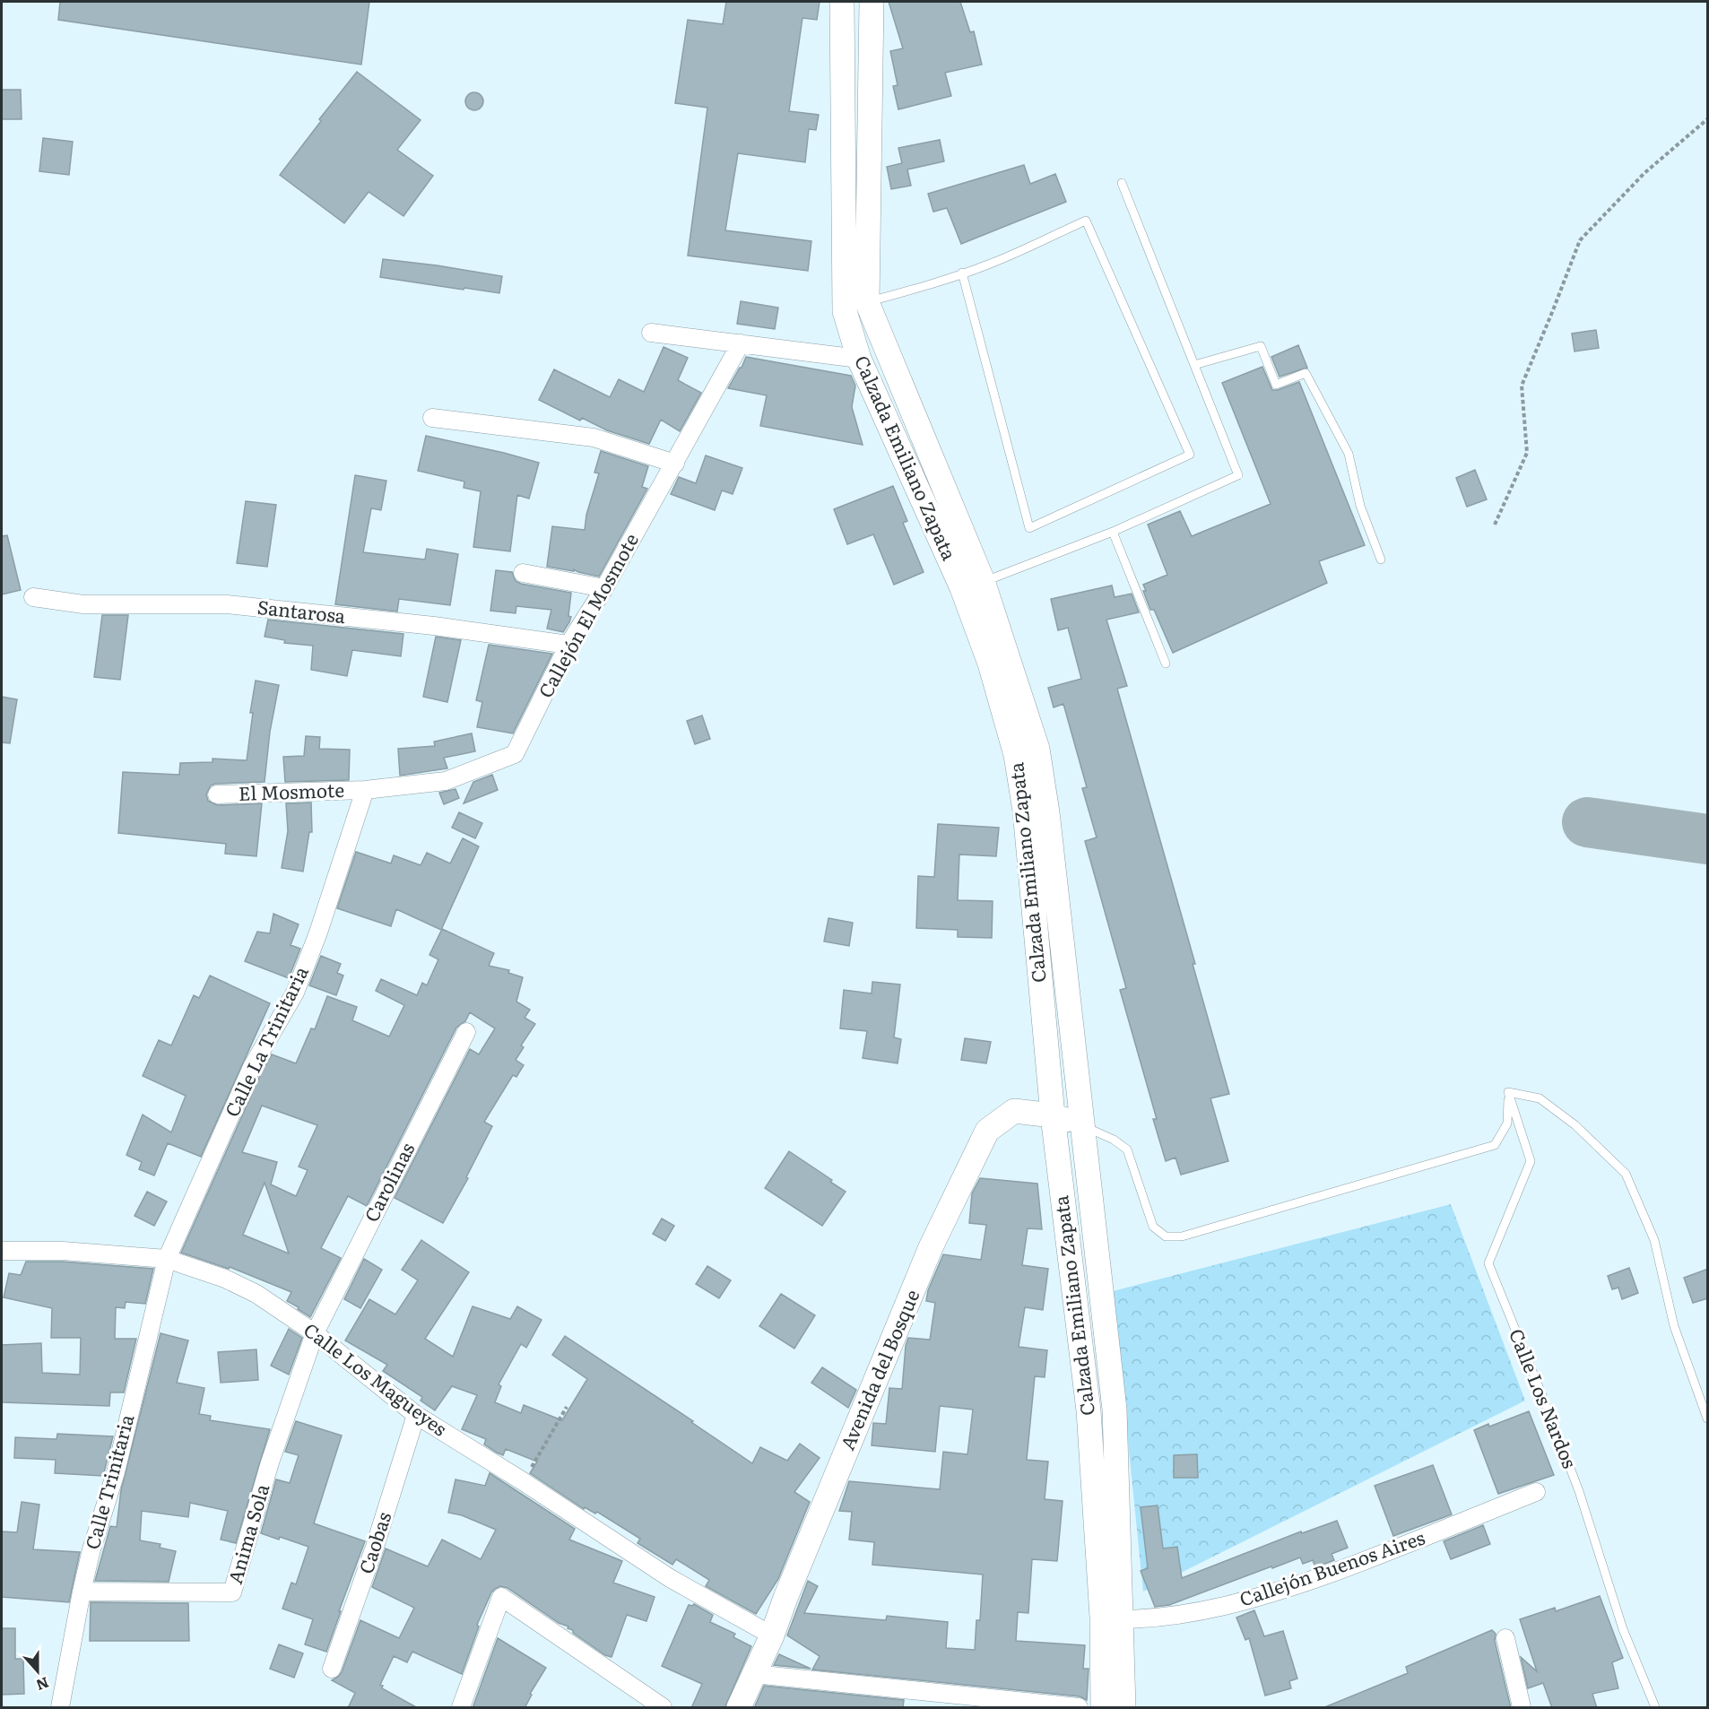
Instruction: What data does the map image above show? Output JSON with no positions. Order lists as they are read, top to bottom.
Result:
{
  "streets": {
    "main road": ["Calzada Emiliano Zapata", "Avenida del Bosque"],
    "street": [
      "Santarosa",
      "Callejón El Mosmote",
      "El Mosmote",
      "Calle La Trinitaria",
      "Carolinas",
      "Calle Los Magueyes",
      "Calle Trinitaria",
      "Anima Sola",
      "Caobas",
      "Callejón Buenos Aires"
    ],
    "lane": ["Calle Los Nardos"]
  },
  "crossings": [
    ["Calzada Emiliano Zapata", "Avenida del Bosque"],
    ["Calzada Emiliano Zapata", "Callejón Buenos Aires"],
    ["Santarosa", "Callejón El Mosmote"],
    ["Callejón El Mosmote", "El Mosmote"],
    ["Callejón El Mosmote", "Calle La Trinitaria"],
    ["El Mosmote", "Calle La Trinitaria"],
    ["Calle La Trinitaria", "Calle Los Magueyes"],
    ["Calle La Trinitaria", "Calle Trinitaria"],
    ["Carolinas", "Calle Los Magueyes"],
    ["Carolinas", "Anima Sola"],
    ["Avenida del Bosque", "Calle Los Magueyes"],
    ["Calle Los Magueyes", "Calle Trinitaria"],
    ["Calle Los Magueyes", "Anima Sola"],
    ["Calle Los Magueyes", "Caobas"],
    ["Calle Trinitaria", "Anima Sola"]
  ],
  "north": "bottom"
}
